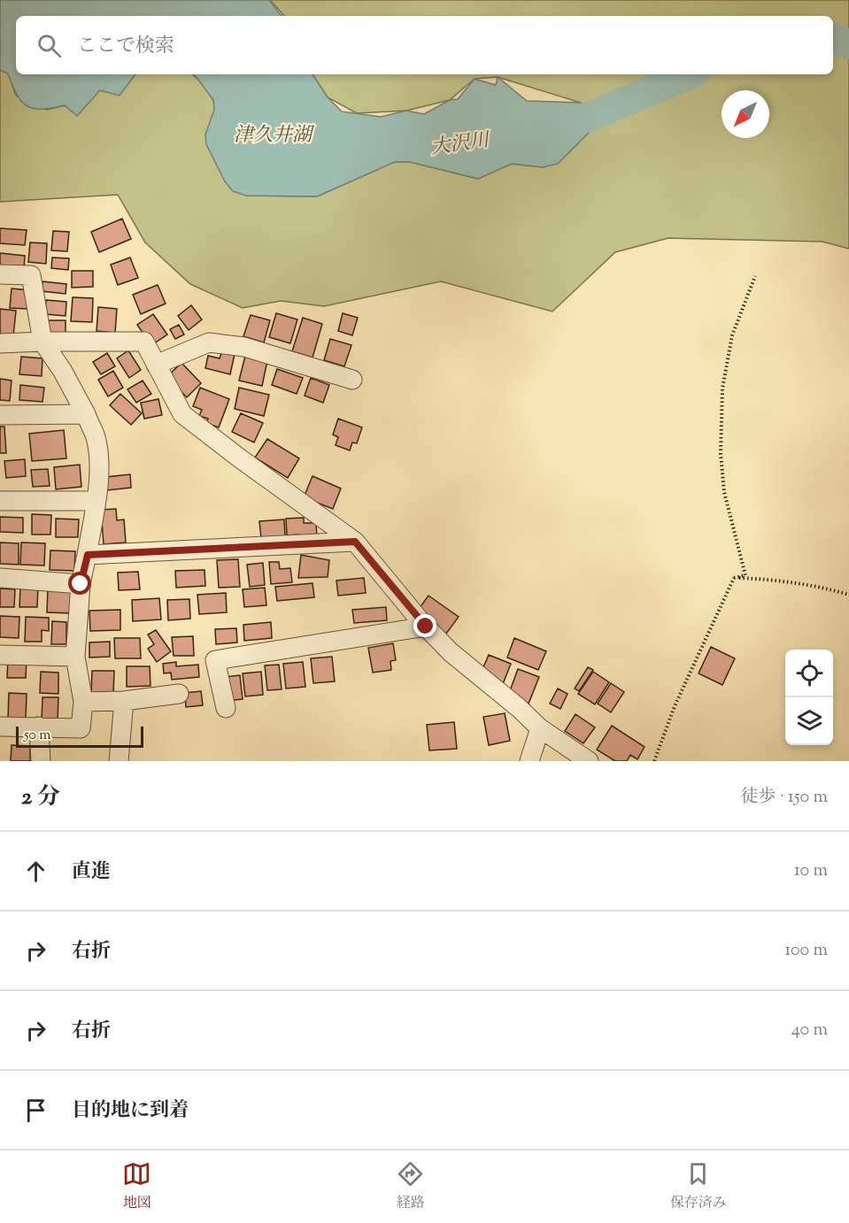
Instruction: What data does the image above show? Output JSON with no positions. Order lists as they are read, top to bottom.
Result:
{
  "water": ["津久井湖", "大沢川"],
  "scale_bar": "50 m",
  "north": "bottom left",
  "page": {
    "search": "ここで検索",
    "scale": "50 m",
    "heading": ["2 分", "徒歩 · 150 m"],
    "list": [
      ["直進", "10 m"],
      ["右折", "100 m"],
      ["右折", "40 m"],
      "目的地に到着"
    ],
    "nav": ["地図", "経路", "保存済み"]
  }
}
